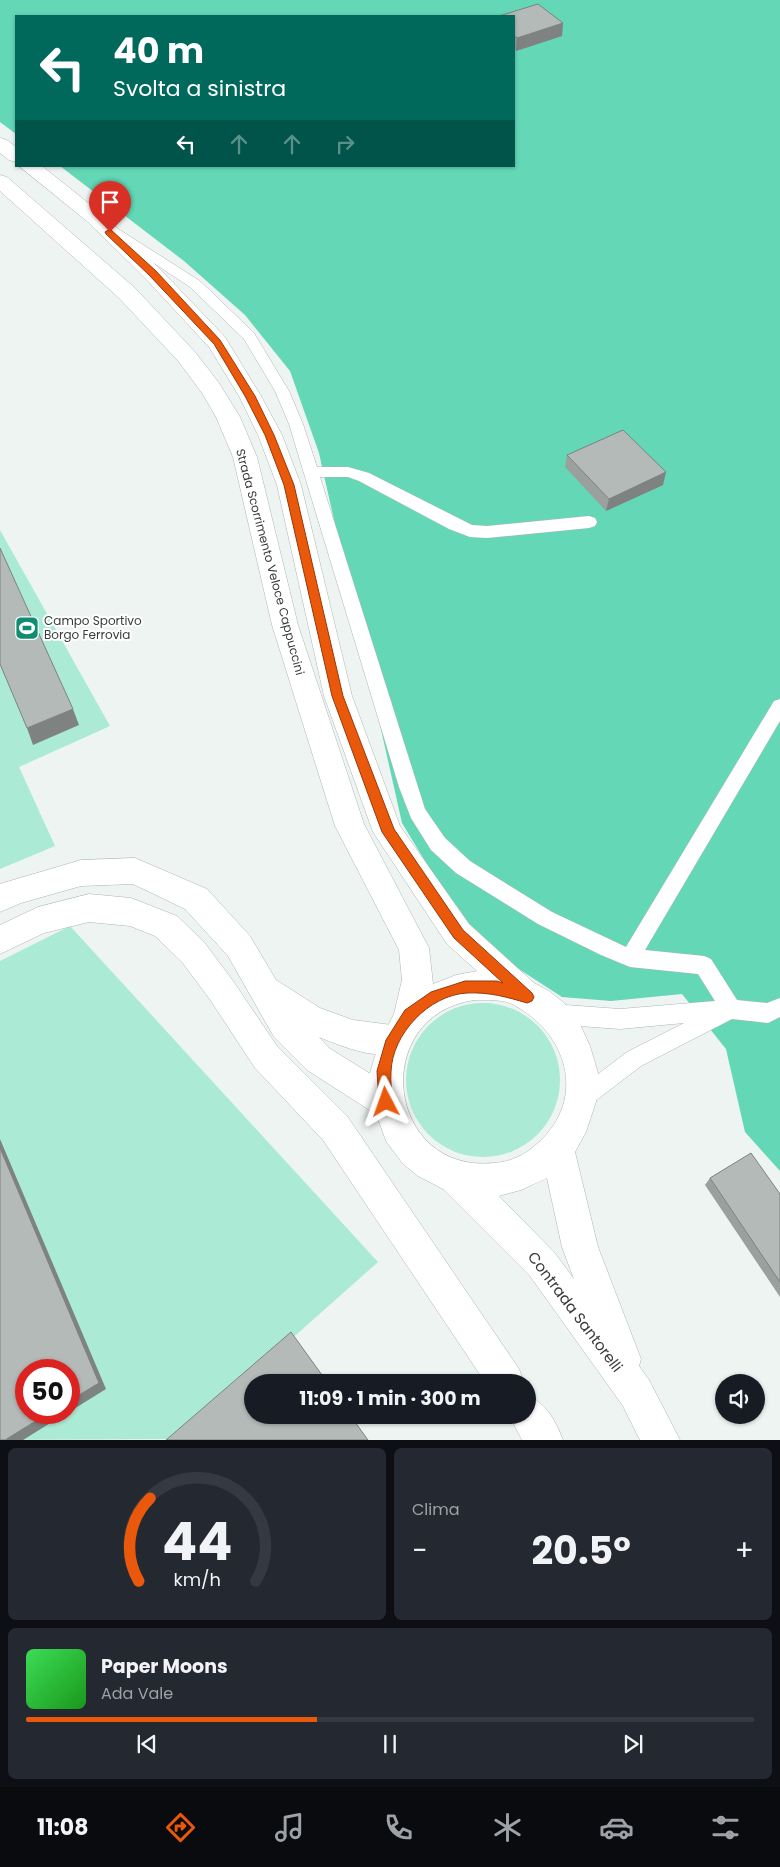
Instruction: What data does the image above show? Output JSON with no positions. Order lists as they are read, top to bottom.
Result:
{
  "streets": {
    "main road": ["Strada Scorrimento Veloce Cappuccini", "Contrada Santorelli"]
  },
  "places": {
    "sports": ["Campo Sportivo Borgo Ferrovia"]
  },
  "page": {
    "turn": ["40 m", "Svolta a sinistra"],
    "limit": "50",
    "trip": "11:09 · 1 min · 300 m",
    "tile": "Clima",
    "heat": ["−", "20.5°", "+"],
    "song": ["Paper Moons", "Ada Vale"],
    "tabs": "11:08",
    "gauge": ["44", "km/h"]
  }
}
